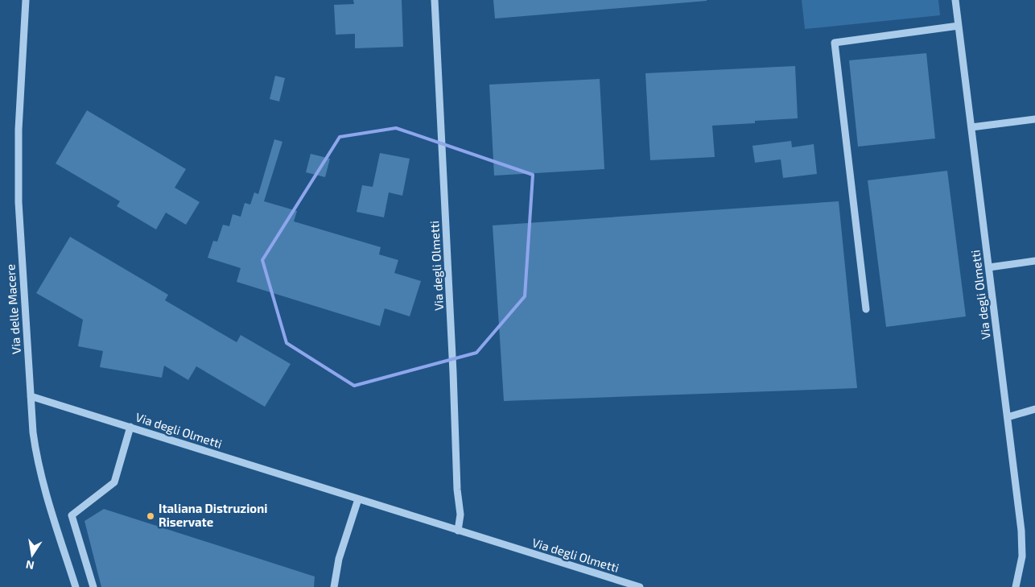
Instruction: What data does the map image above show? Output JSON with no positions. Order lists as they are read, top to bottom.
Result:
{
  "streets": {
    "street": ["Via degli Olmetti", "Via delle Macere"]
  },
  "crossings": [
    ["Via degli Olmetti", "Via delle Macere"]
  ],
  "places": ["Italiana Distruzioni Riservate"],
  "north": "bottom"
}
